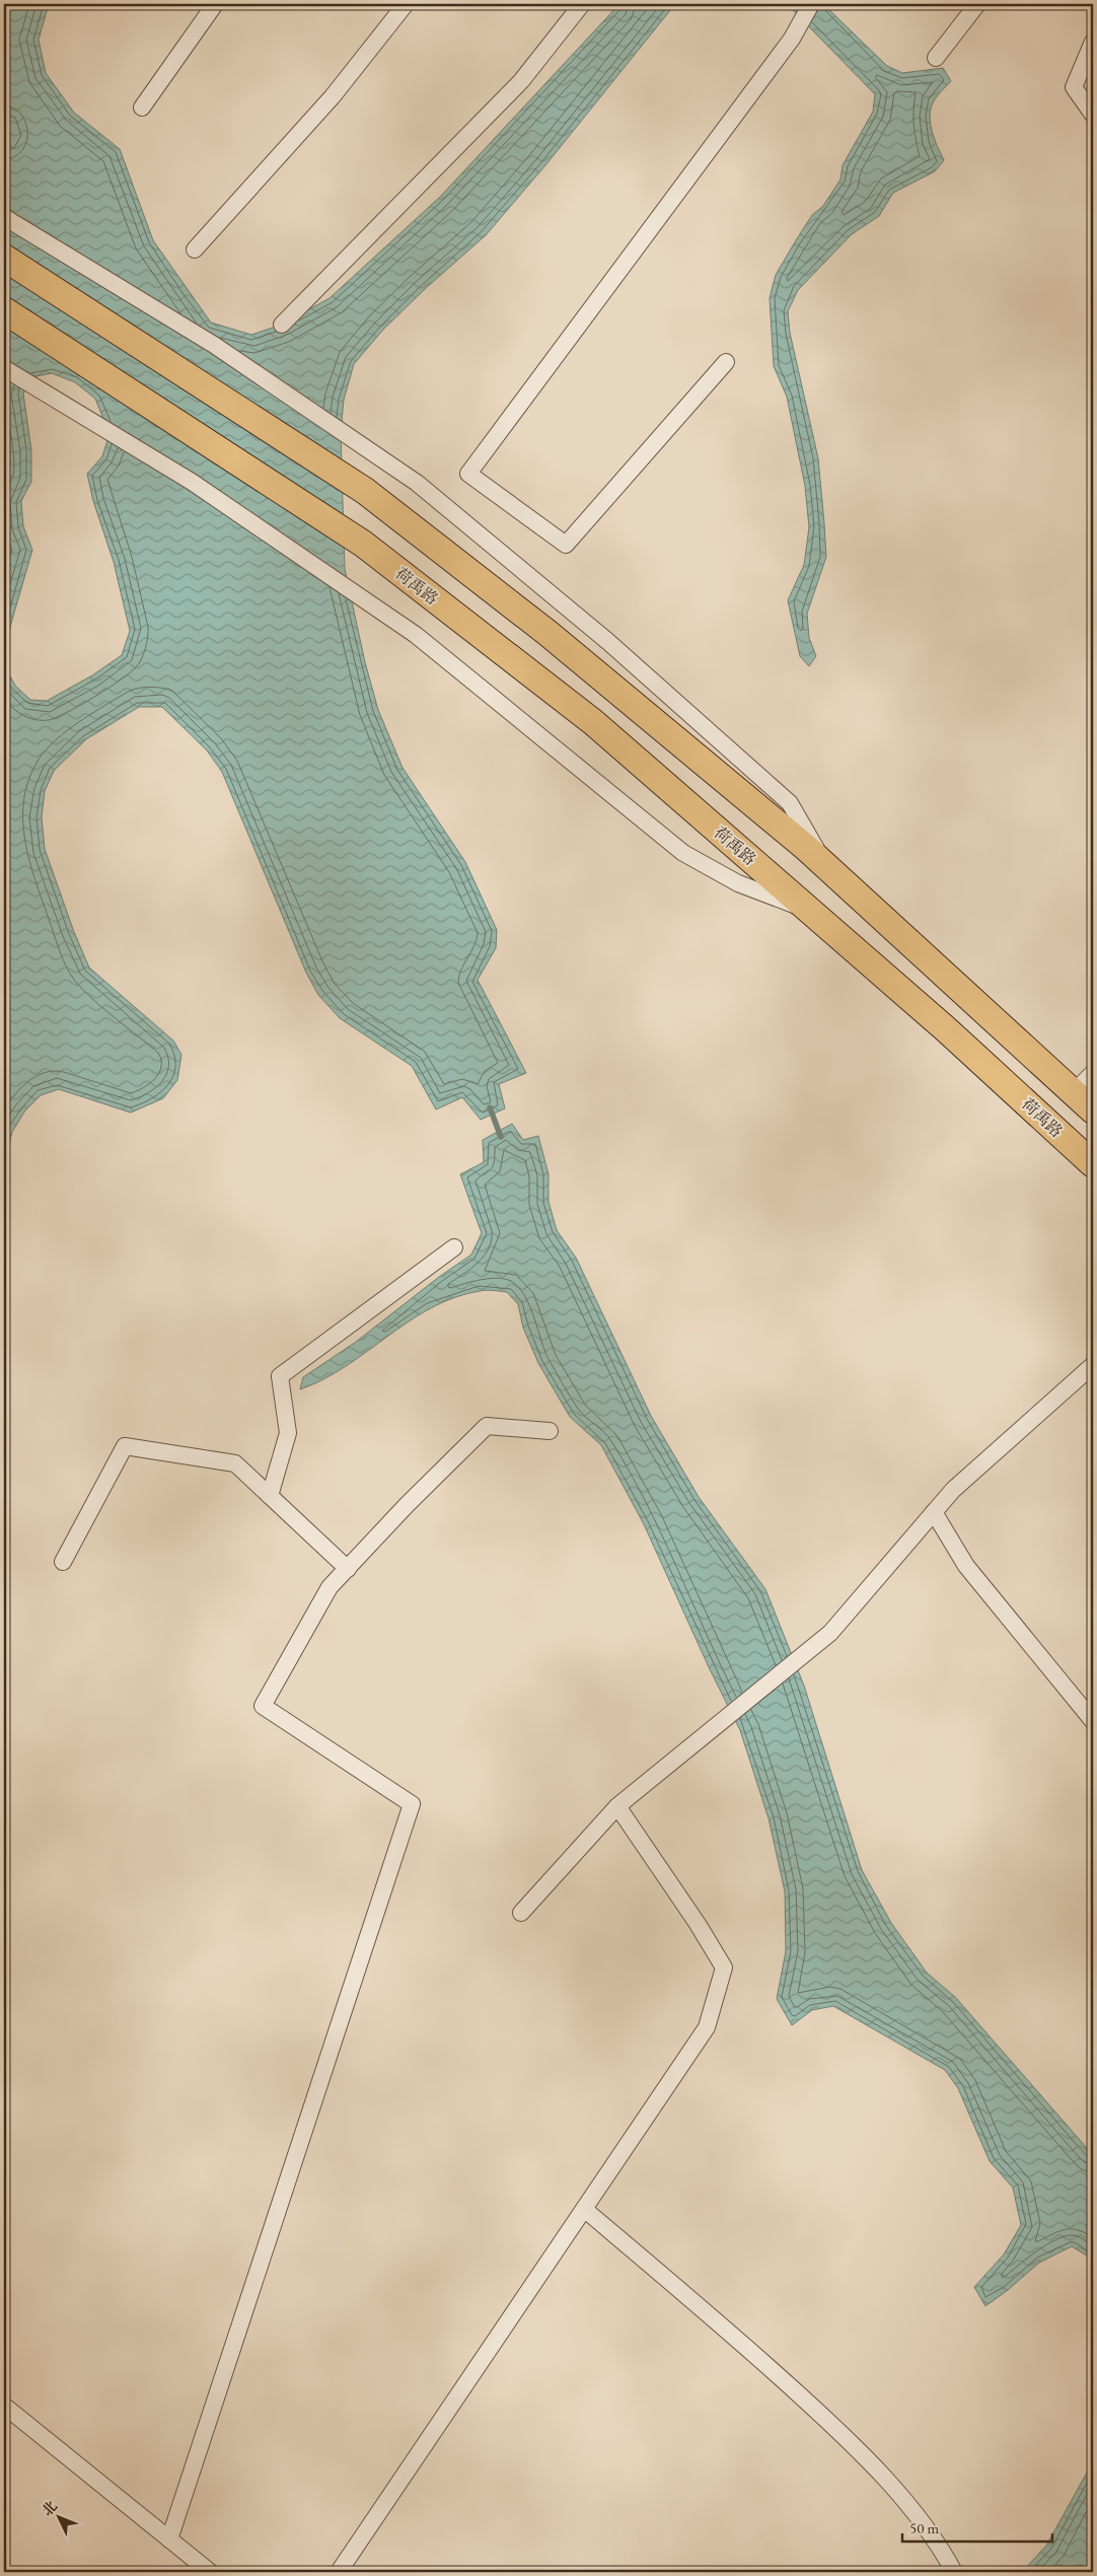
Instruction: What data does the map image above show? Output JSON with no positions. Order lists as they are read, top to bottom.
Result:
{
  "streets": {
    "main road": ["荷禹路"]
  },
  "scale_bar": "50 m",
  "north": "top left"
}
